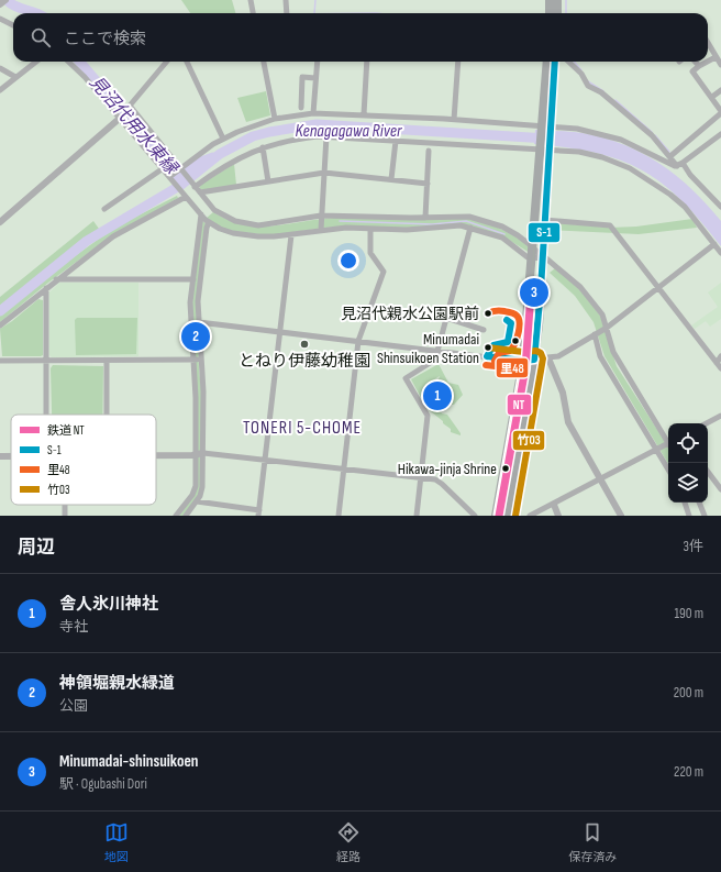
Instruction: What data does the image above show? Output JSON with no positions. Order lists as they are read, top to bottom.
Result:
{
  "districts": ["TONERI 5-CHOME"],
  "water": ["見沼代用水東縁", "Kenagagawa River"],
  "places": [
    "見沼代親水公園駅前",
    "とねり伊藤幼稚園",
    "Minumadai Shinsuikoen Station",
    "Hikawa-jinja Shrine"
  ],
  "lines": [
    "transit line S-1",
    "rail line NT",
    "transit line 里48",
    "transit line 竹03"
  ],
  "legend": [
    "鉄道 NT",
    "S-1",
    "里48",
    "竹03"
  ],
  "page": {
    "search": "ここで検索",
    "pins": ["3", "2", "1"],
    "heading": ["周辺", "3件"],
    "list": [
      {
        "mark": "1",
        "name": "舎人氷川神社",
        "note": "寺社",
        "value": "190 m"
      },
      {
        "mark": "2",
        "name": "神領堀親水緑道",
        "note": "公園",
        "value": "200 m"
      },
      {
        "mark": "3",
        "name": "Minumadai-shinsuikoen",
        "note": "駅 · Ogubashi Dori",
        "value": "220 m"
      }
    ],
    "nav": ["地図", "経路", "保存済み"]
  }
}
